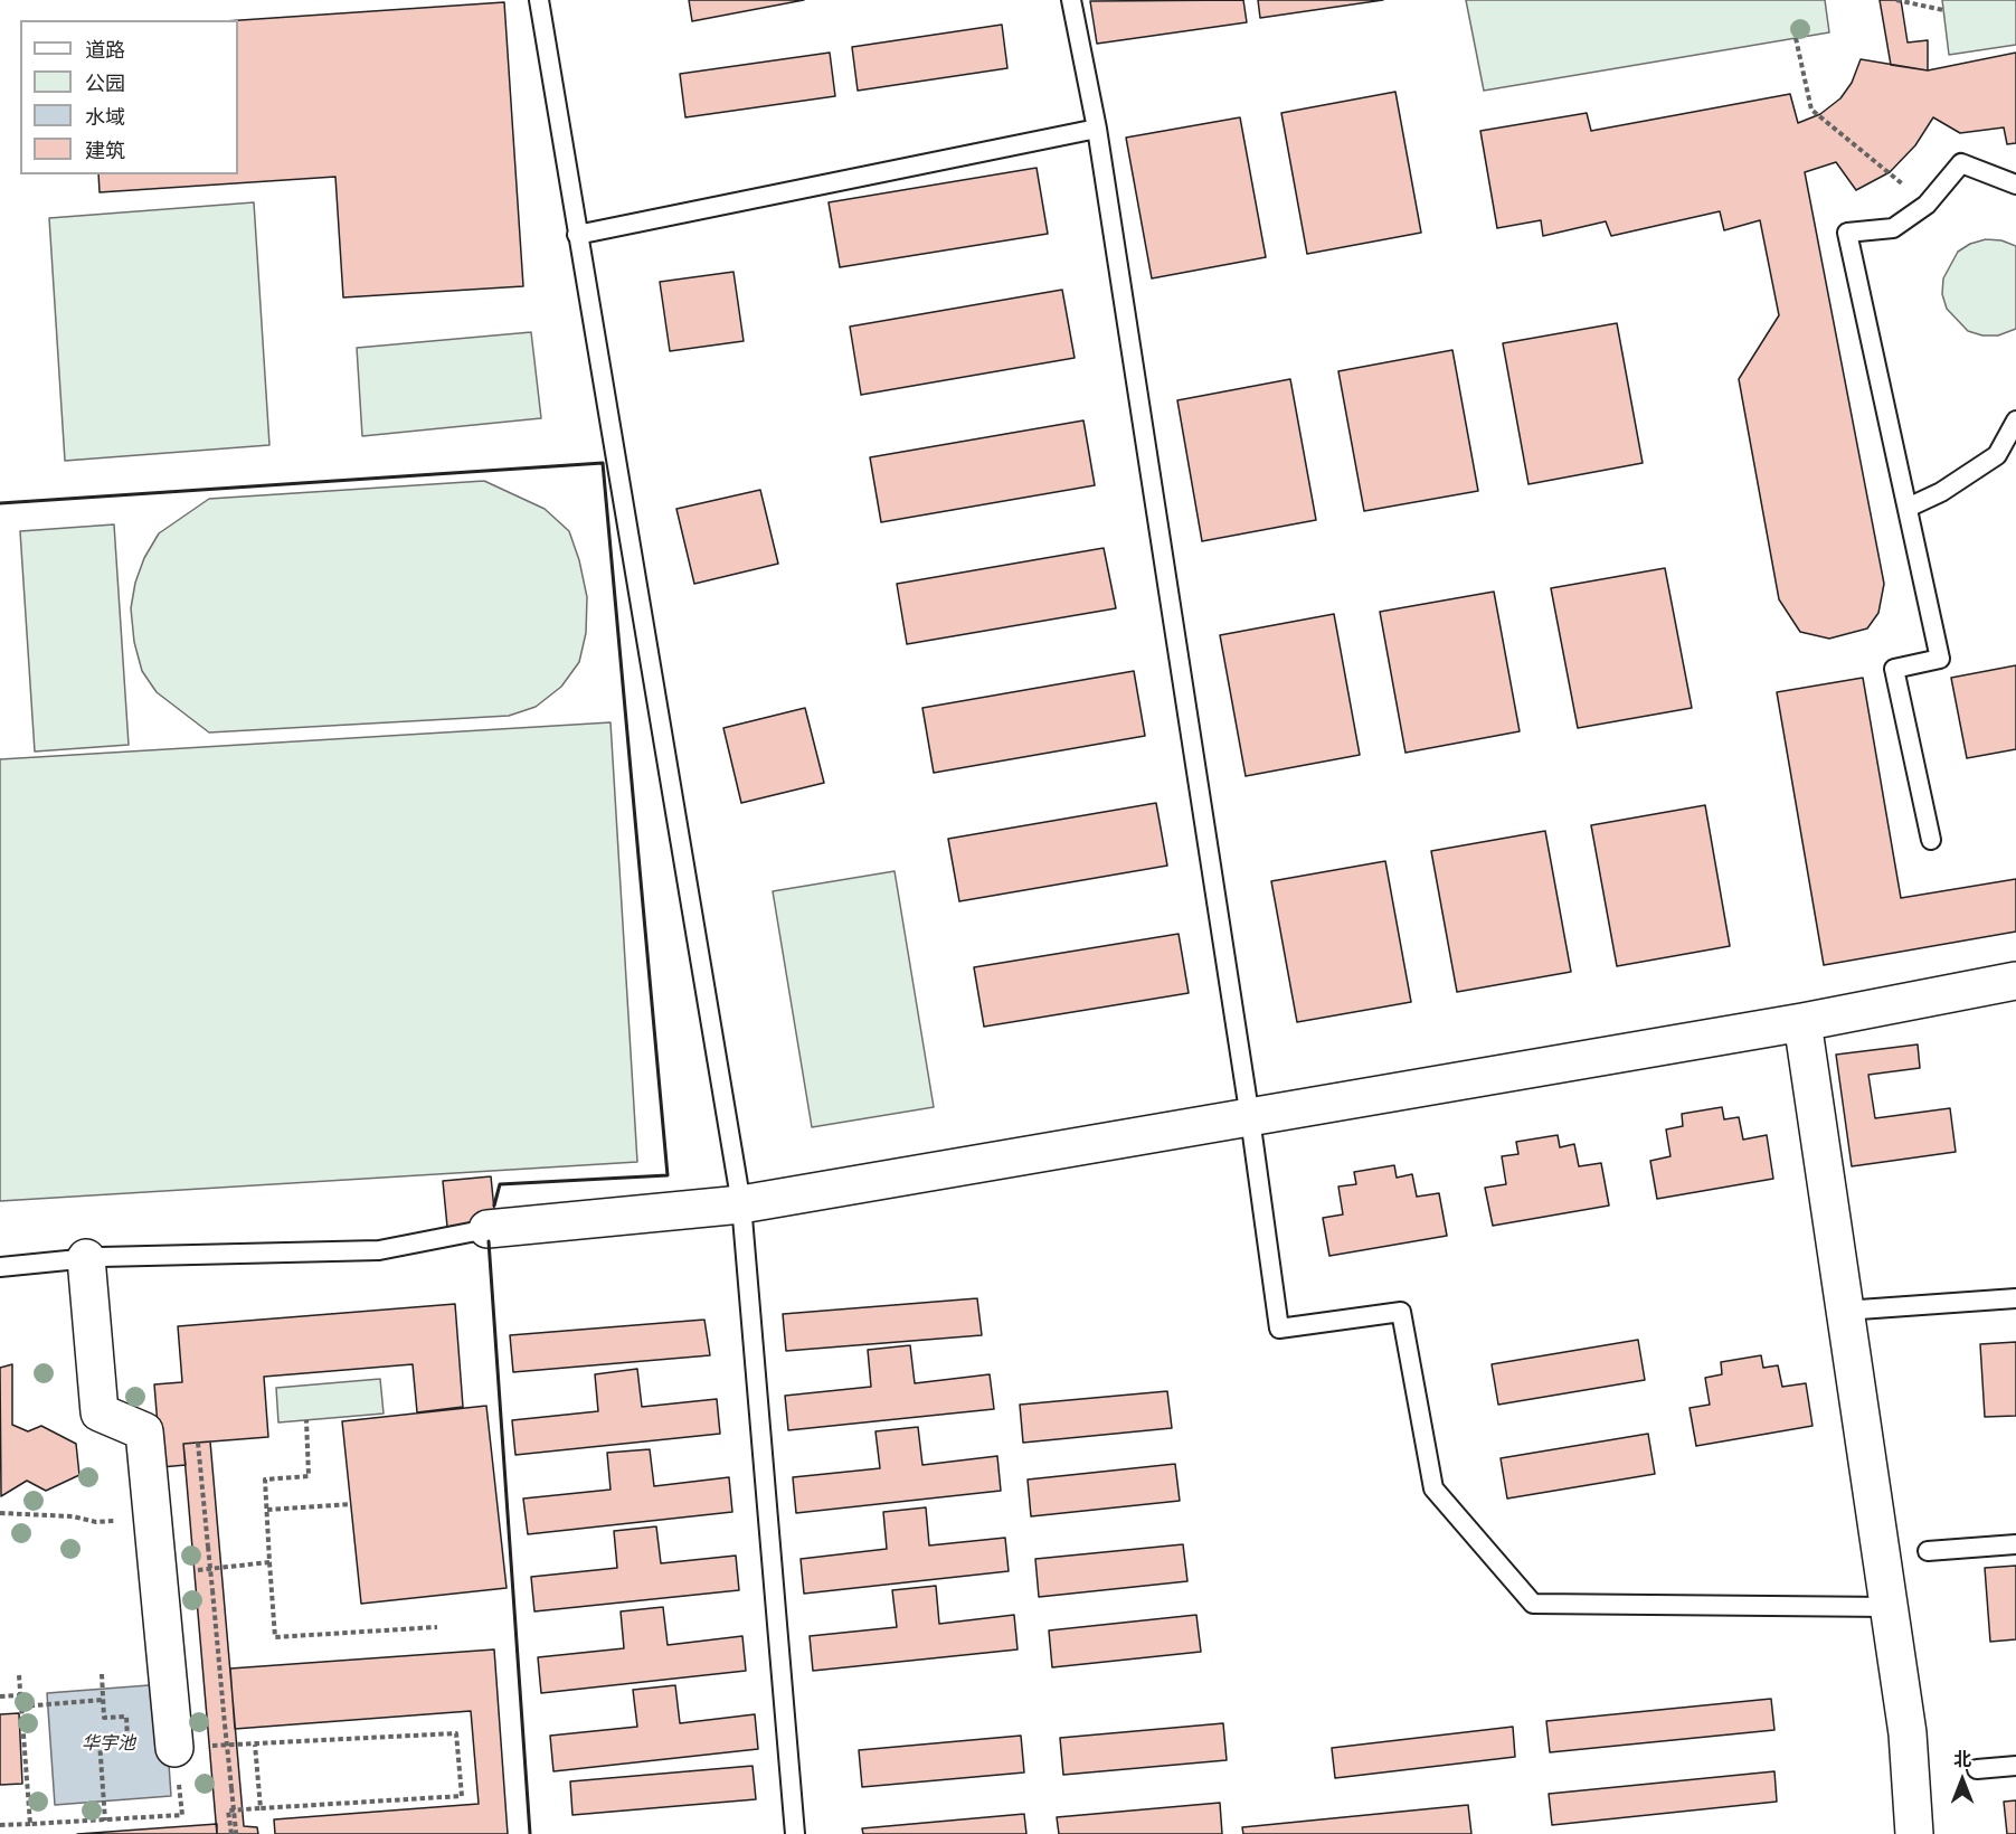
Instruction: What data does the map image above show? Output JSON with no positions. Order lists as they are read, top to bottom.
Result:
{
  "water": ["华宇池"],
  "legend": [
    "道路",
    "公园",
    "水域",
    "建筑"
  ],
  "north": "top"
}
